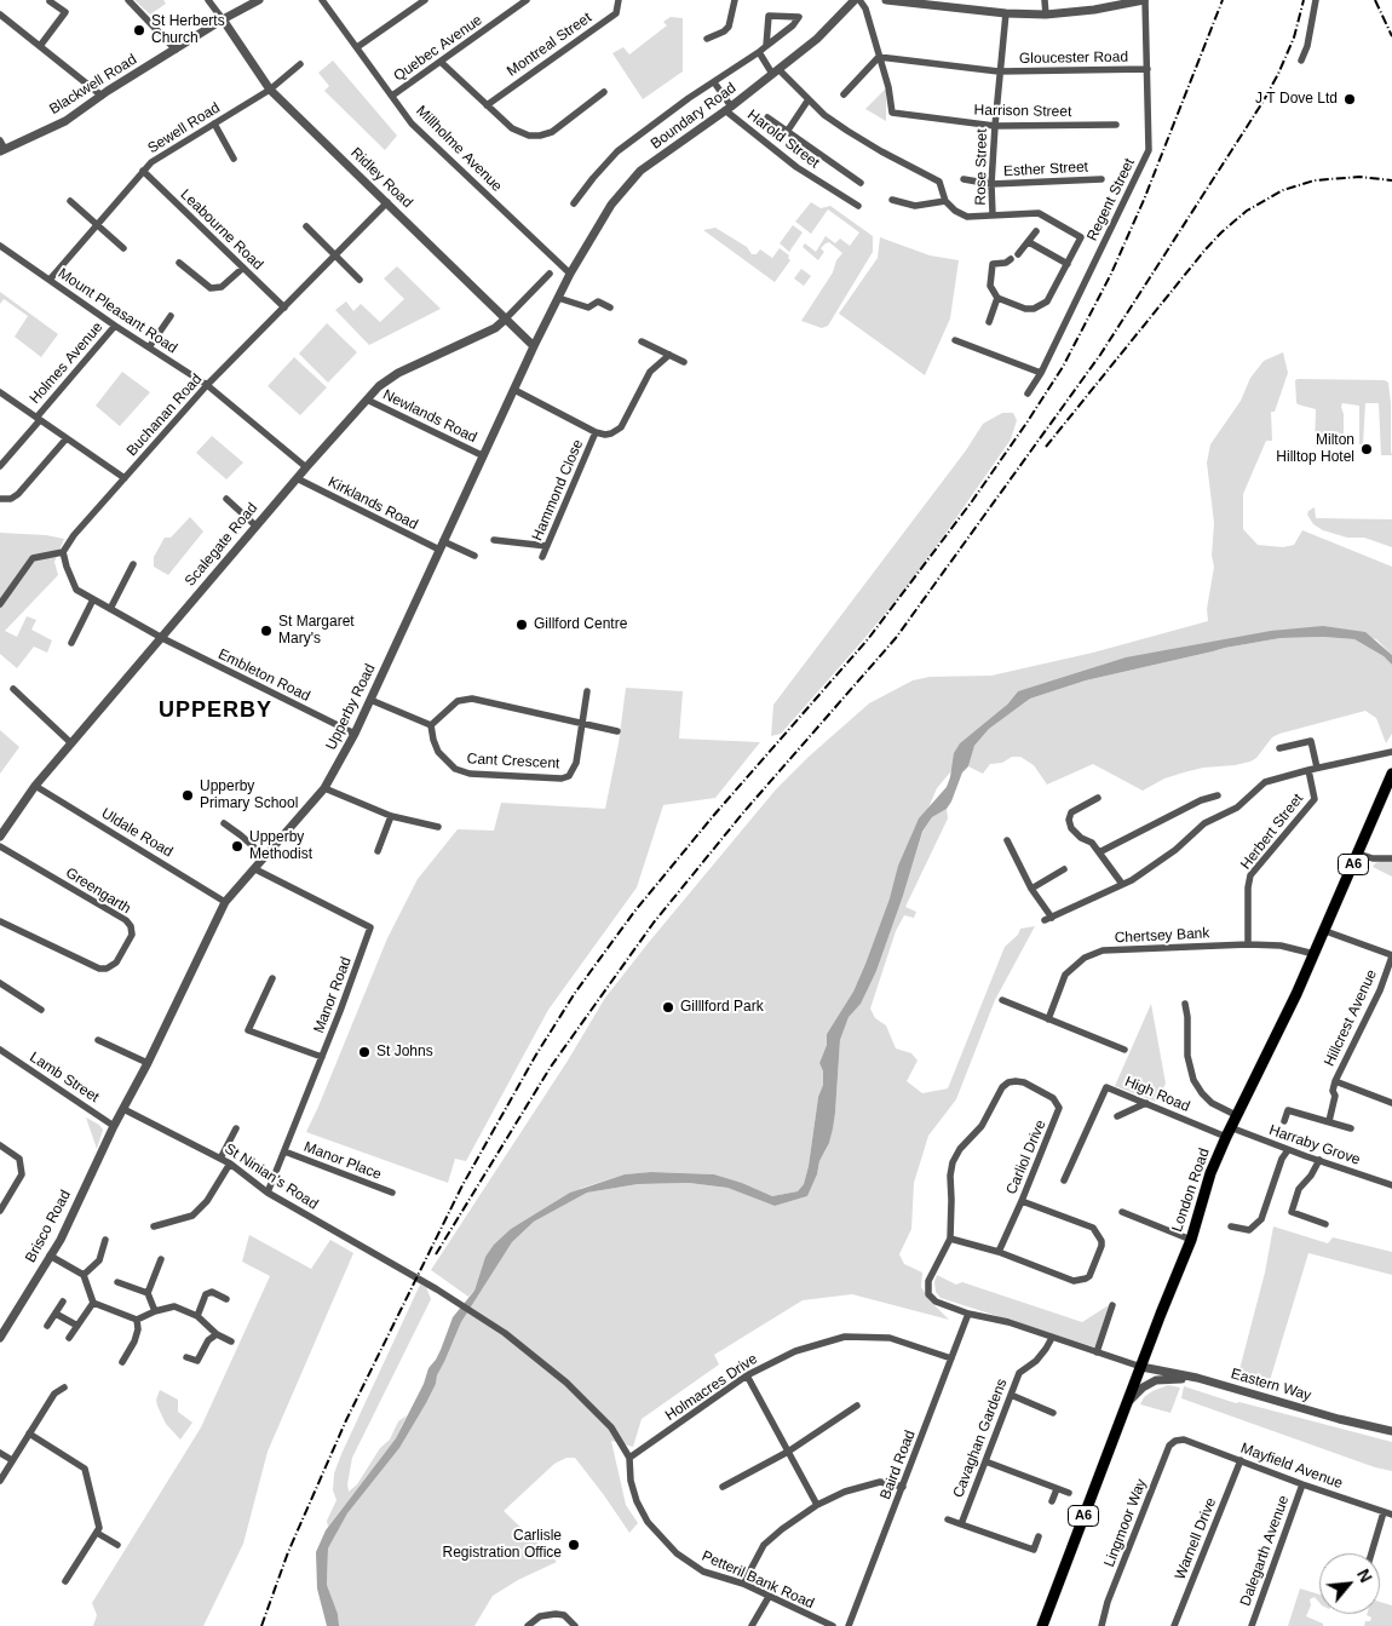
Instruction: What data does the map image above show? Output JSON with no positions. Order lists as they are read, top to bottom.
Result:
{
  "streets": {
    "main road": ["A6", "London Road"],
    "street": [
      "Montreal Street",
      "Quebec Avenue",
      "Gloucester Road",
      "Blackwell Road",
      "Harrison Street",
      "Boundary Road",
      "Sewell Road",
      "Harold Street",
      "Millholme Avenue",
      "Rose Street",
      "Esther Street",
      "Ridley Road",
      "Regent Street",
      "Leabourne Road",
      "Mount Pleasant Road",
      "Holmes Avenue",
      "Buchanan Road",
      "Newlands Road",
      "Hammond Close",
      "Kirklands Road",
      "Scalegate Road",
      "Embleton Road",
      "Upperby Road",
      "Cant Crescent",
      "Herbert Street",
      "Uldale Road",
      "Greengarth",
      "Chertsey Bank",
      "Manor Road",
      "Hillcrest Avenue",
      "Lamb Street",
      "High Road",
      "Harraby Grove",
      "Carliol Drive",
      "Manor Place",
      "St Ninian's Road",
      "Brisco Road",
      "Eastern Way",
      "Holmacres Drive",
      "Cavaghan Gardens",
      "Baird Road",
      "Mayfield Avenue",
      "Lingmoor Way",
      "Warnell Drive",
      "Dalegarth Avenue",
      "Petteril Bank Road"
    ]
  },
  "crossings": [
    ["Quebec Avenue", "Millholme Avenue"],
    ["Gloucester Road", "Harrison Street"],
    ["Gloucester Road", "Rose Street"],
    ["Gloucester Road", "Regent Street"],
    ["Blackwell Road", "Ridley Road"],
    ["Harrison Street", "Rose Street"],
    ["Boundary Road", "Harold Street"],
    ["Boundary Road", "Millholme Avenue"],
    ["Boundary Road", "Upperby Road"],
    ["Sewell Road", "Ridley Road"],
    ["Sewell Road", "Leabourne Road"],
    ["Sewell Road", "Mount Pleasant Road"],
    ["Millholme Avenue", "Upperby Road"],
    ["Rose Street", "Esther Street"],
    ["Ridley Road", "Buchanan Road"],
    ["Ridley Road", "Scalegate Road"],
    ["Ridley Road", "Upperby Road"],
    ["Leabourne Road", "Buchanan Road"],
    ["Mount Pleasant Road", "Holmes Avenue"],
    ["Mount Pleasant Road", "Buchanan Road"],
    ["Mount Pleasant Road", "Scalegate Road"],
    ["Newlands Road", "Scalegate Road"],
    ["Newlands Road", "Upperby Road"],
    ["Kirklands Road", "Scalegate Road"],
    ["Kirklands Road", "Upperby Road"],
    ["Scalegate Road", "Embleton Road"],
    ["Scalegate Road", "Uldale Road"],
    ["Embleton Road", "Upperby Road"],
    ["Upperby Road", "Uldale Road"],
    ["Upperby Road", "Manor Road"],
    ["Upperby Road", "Lamb Street"],
    ["Upperby Road", "St Ninian's Road"],
    ["Upperby Road", "Brisco Road"],
    ["Herbert Street", "Chertsey Bank"],
    ["Chertsey Bank", "London Road"],
    ["Manor Road", "Manor Place"],
    ["Manor Road", "St Ninian's Road"],
    ["Hillcrest Avenue", "London Road"],
    ["Lamb Street", "Brisco Road"],
    ["High Road", "Harraby Grove"],
    ["High Road", "London Road"],
    ["Harraby Grove", "London Road"],
    ["Carliol Drive", "London Road"],
    ["Carliol Drive", "Eastern Way"],
    ["Carliol Drive", "Cavaghan Gardens"],
    ["Carliol Drive", "Baird Road"],
    ["St Ninian's Road", "Petteril Bank Road"],
    ["London Road", "Eastern Way"],
    ["Holmacres Drive", "Baird Road"],
    ["Holmacres Drive", "Petteril Bank Road"],
    ["Mayfield Avenue", "Lingmoor Way"],
    ["Mayfield Avenue", "Warnell Drive"],
    ["Mayfield Avenue", "Dalegarth Avenue"]
  ],
  "districts": ["UPPERBY"],
  "places": [
    "St Herberts Church",
    "J T Dove Ltd",
    "Milton Hilltop Hotel",
    "Gillford Centre",
    "St Margaret Mary's",
    "Upperby Primary School",
    "Upperby Methodist",
    "Gilllford Park",
    "St Johns",
    "Carlisle Registration Office"
  ],
  "north": "top right"
}
